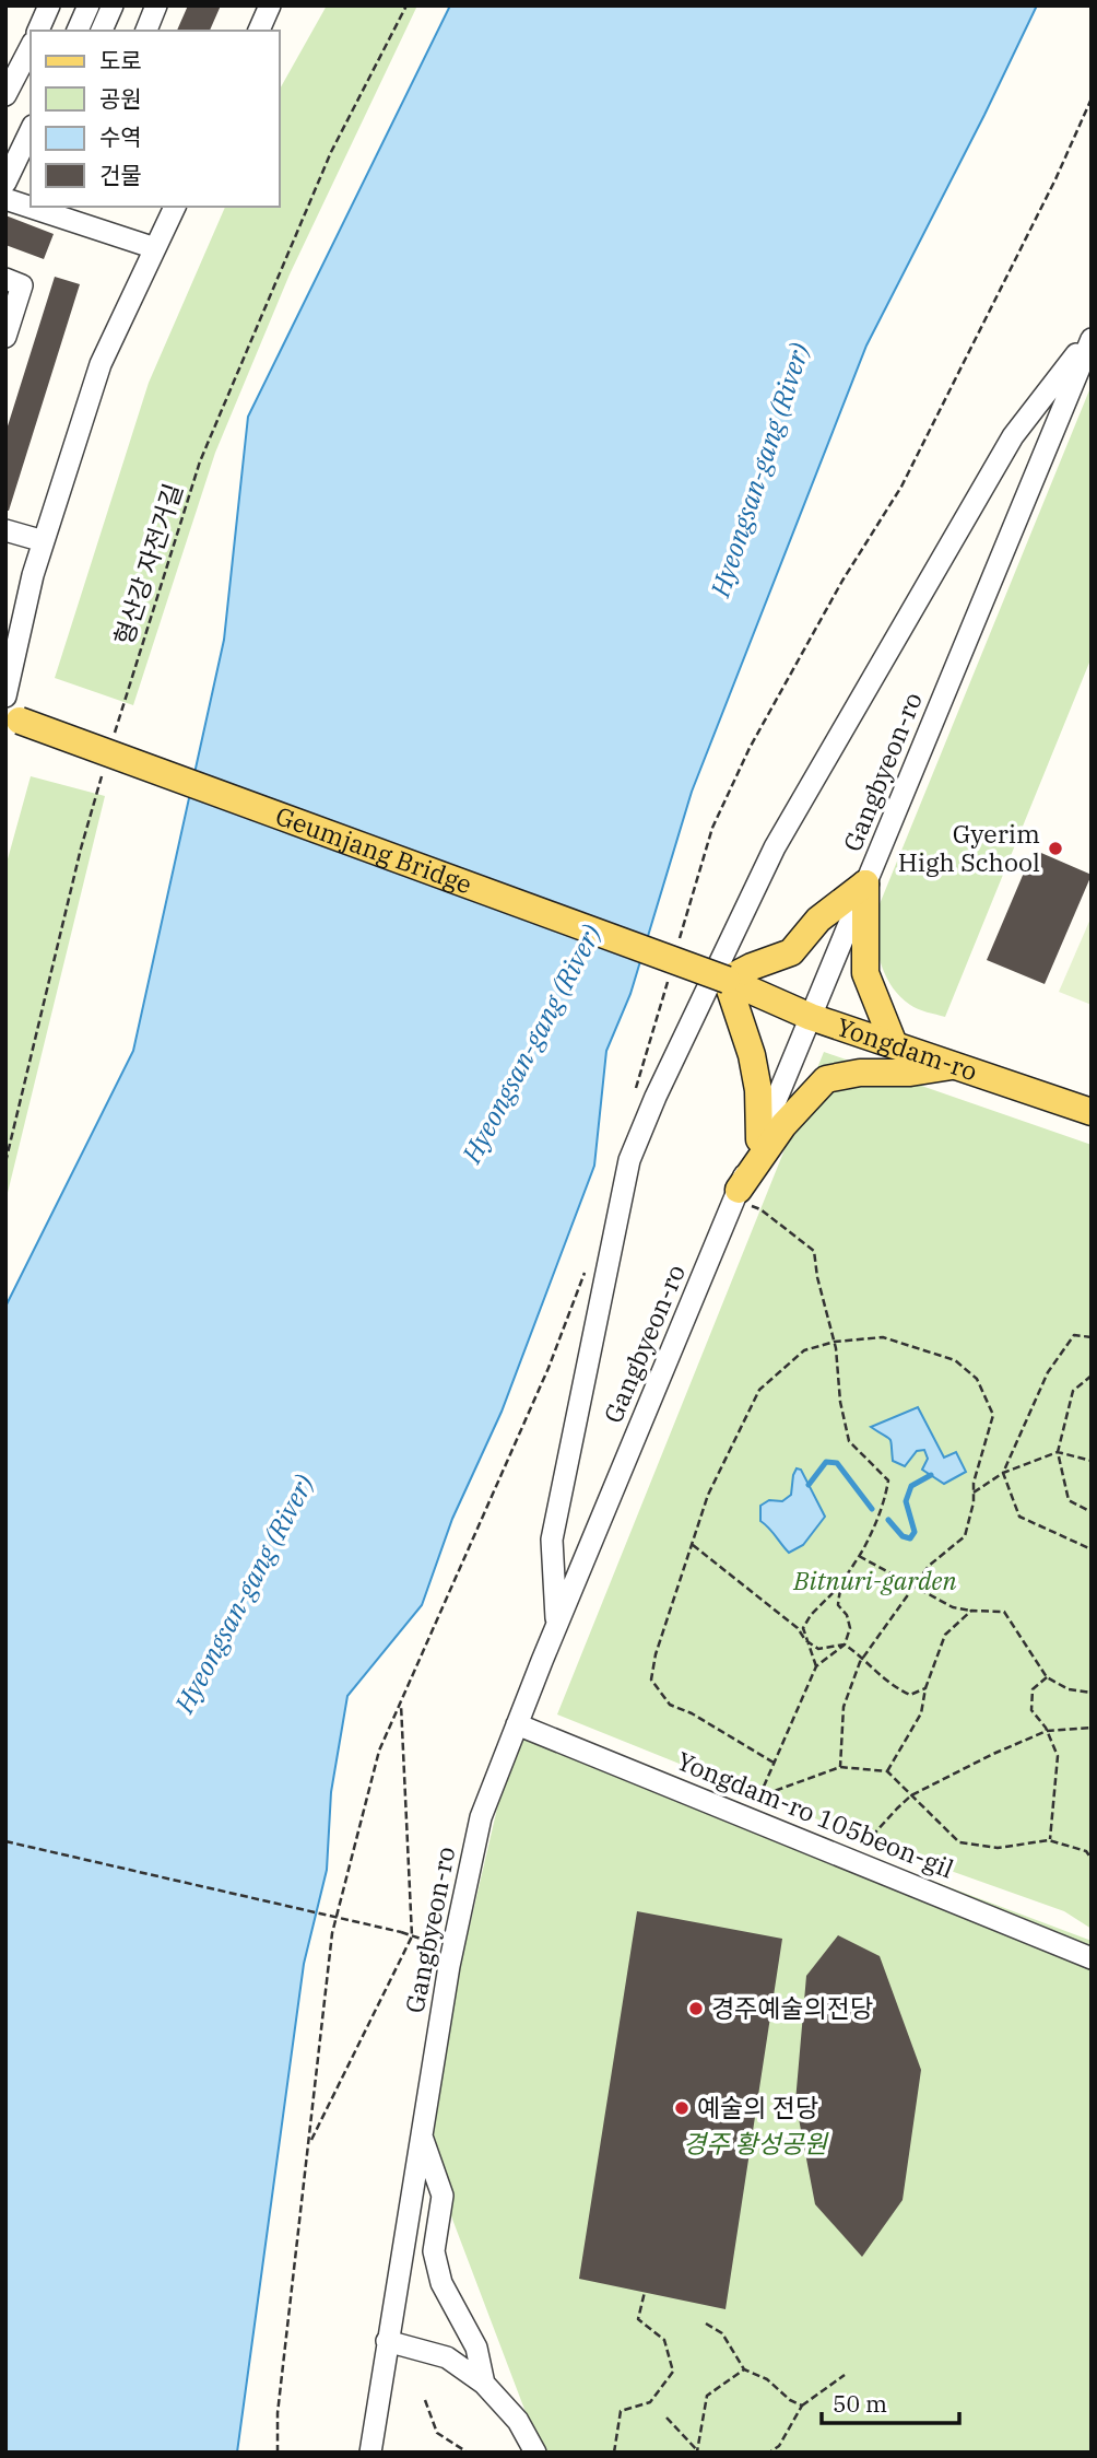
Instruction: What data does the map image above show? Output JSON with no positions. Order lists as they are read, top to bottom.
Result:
{
  "streets": {
    "main road": ["Geumjang Bridge", "Yongdam-ro"],
    "street": ["Gangbyeon-ro", "Yongdam-ro 105beon-gil"],
    "path": ["형산강 자전거길"]
  },
  "crossings": [
    ["Gangbyeon-ro", "Yongdam-ro"],
    ["Gangbyeon-ro", "Yongdam-ro 105beon-gil"],
    ["Geumjang Bridge", "Yongdam-ro"]
  ],
  "water": ["Hyeongsan-gang (River)"],
  "parks": ["Bitnuri-garden", "경주 황성공원"],
  "places": ["Gyerim High School", "경주예술의전당", "예술의 전당"],
  "legend": [
    "도로",
    "공원",
    "수역",
    "건물"
  ],
  "scale_bar": "50 m"
}
